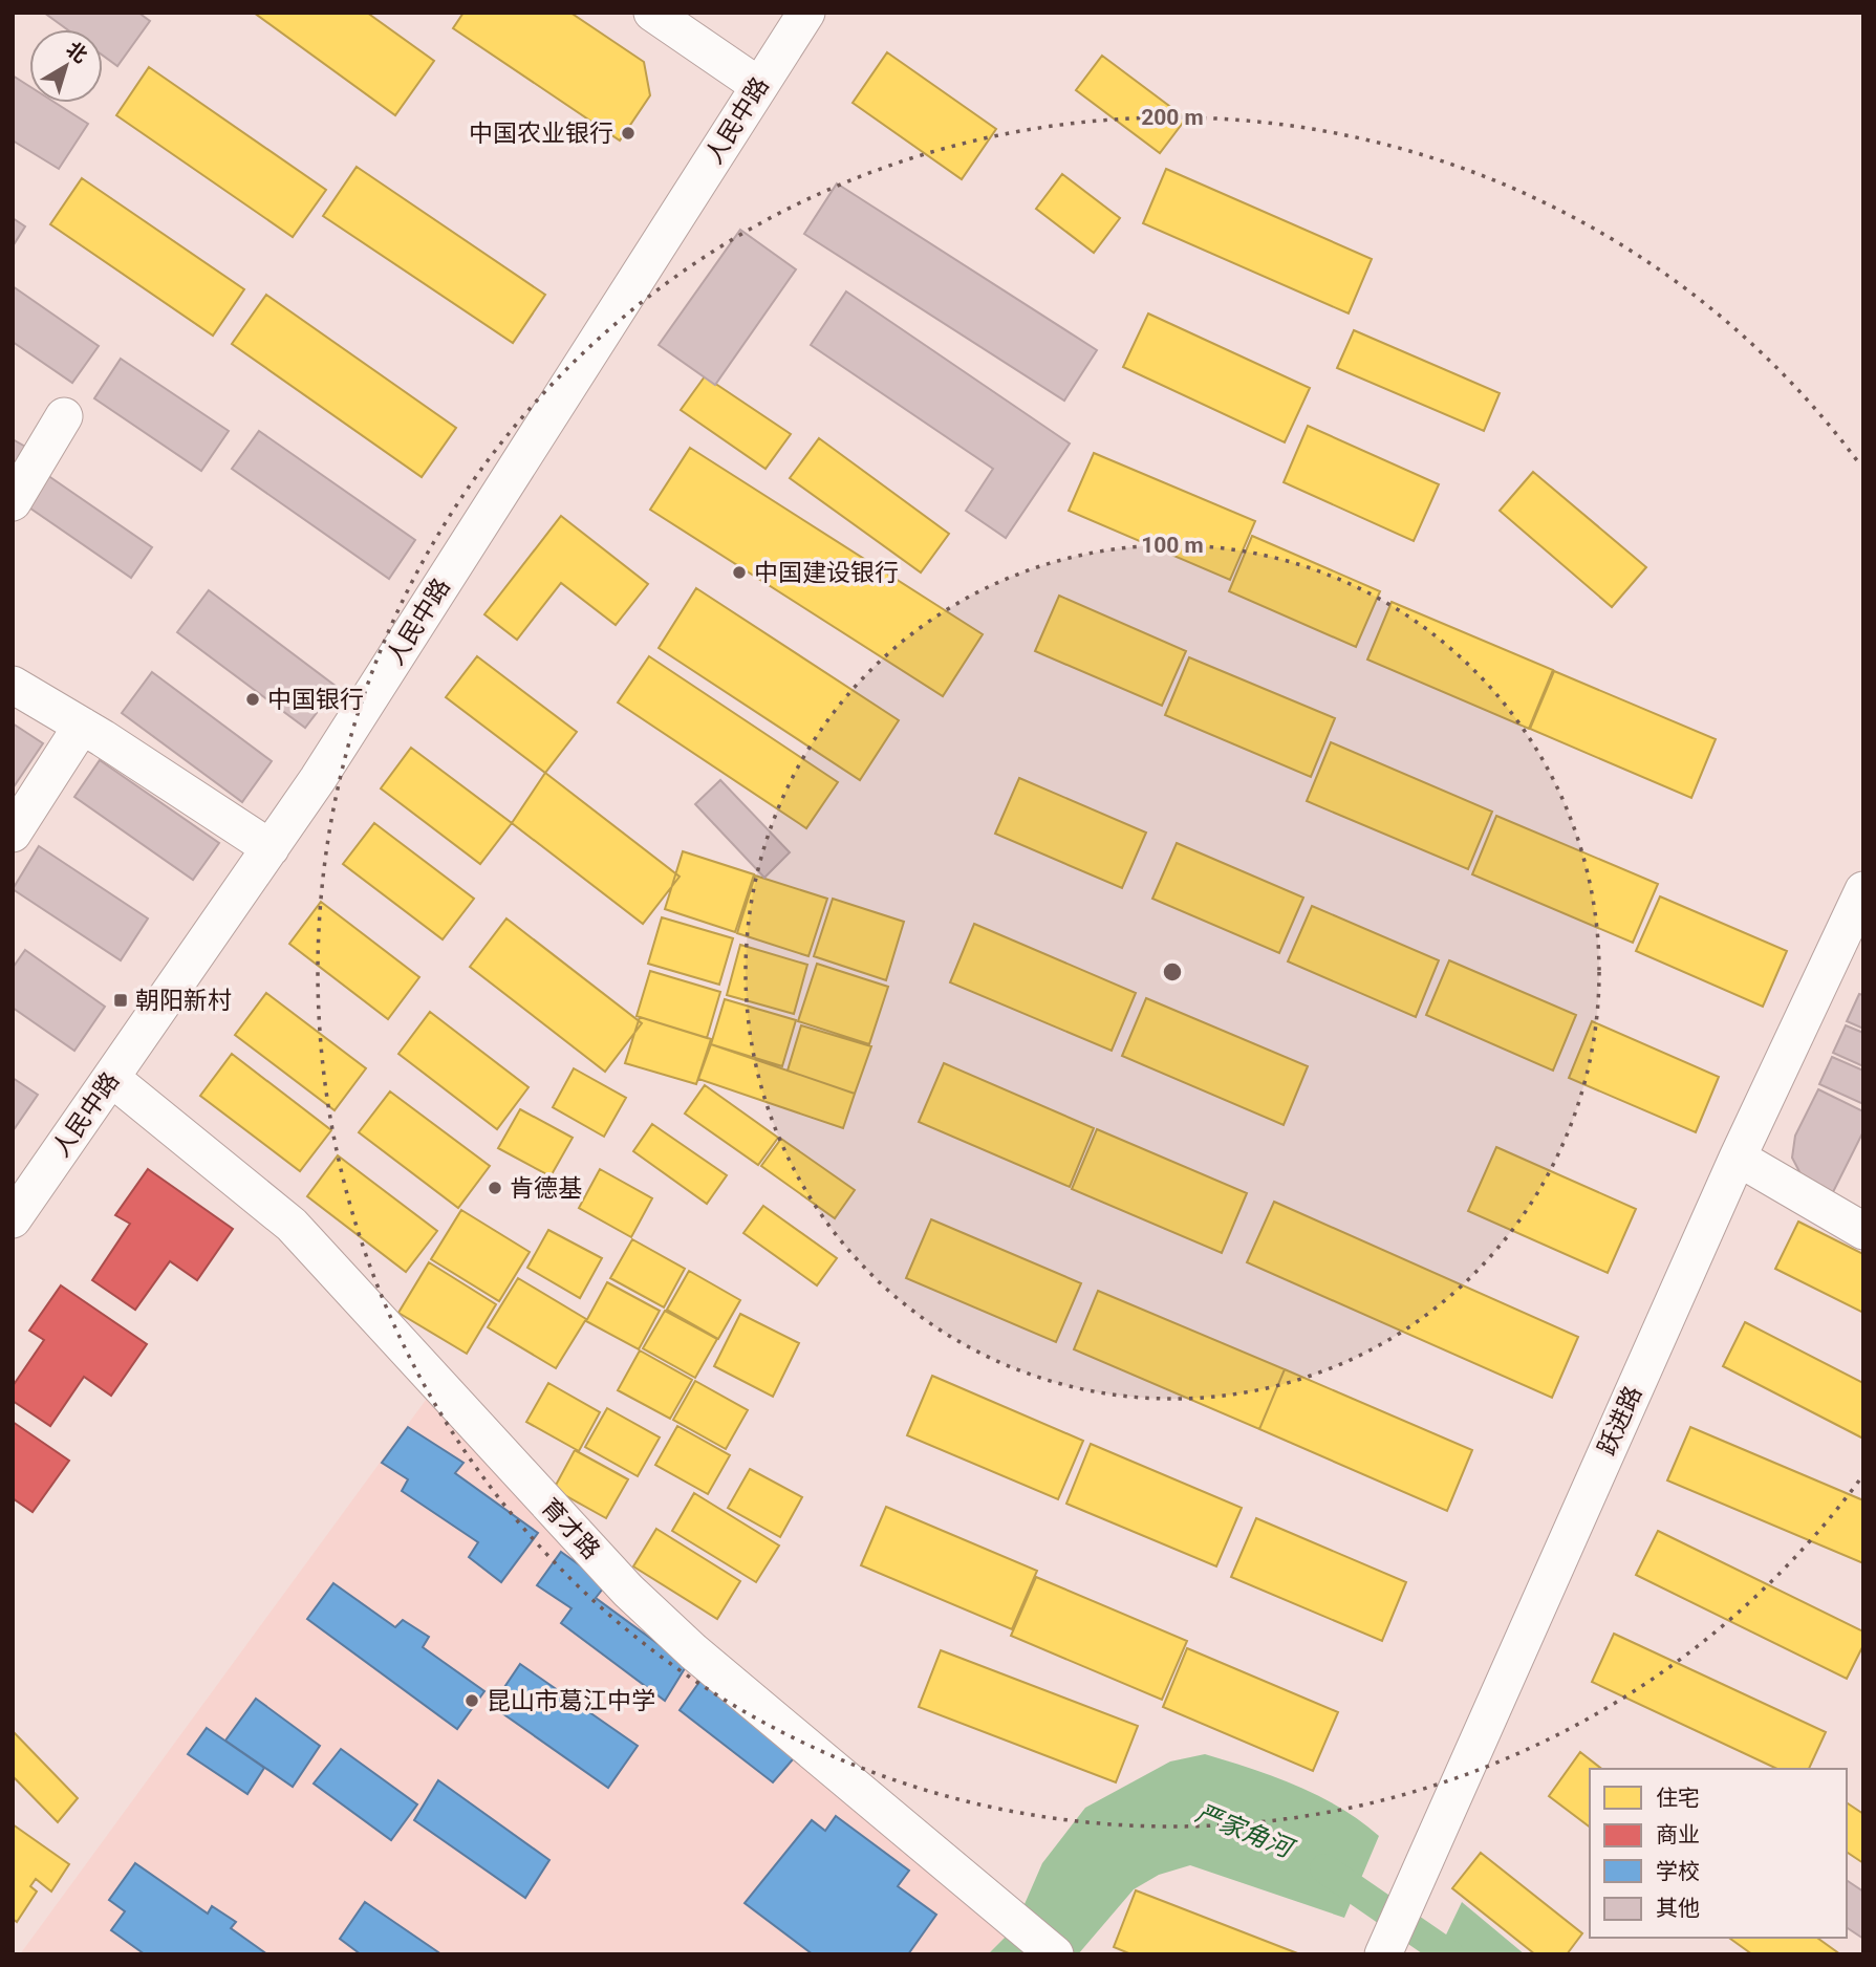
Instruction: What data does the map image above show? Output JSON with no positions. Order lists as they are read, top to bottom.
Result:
{
  "streets": {
    "street": ["人民中路", "跃进路", "育才路"]
  },
  "crossings": [
    ["人民中路", "育才路"]
  ],
  "water": ["严家角河"],
  "places": {
    "other": [
      "中国农业银行",
      "中国建设银行",
      "中国银行",
      "肯德基",
      "昆山市葛江中学"
    ],
    "transit": ["朝阳新村"]
  },
  "legend": [
    "住宅",
    "商业",
    "学校",
    "其他"
  ],
  "north": "top right",
  "rings": ["200 m", "100 m"]
}
